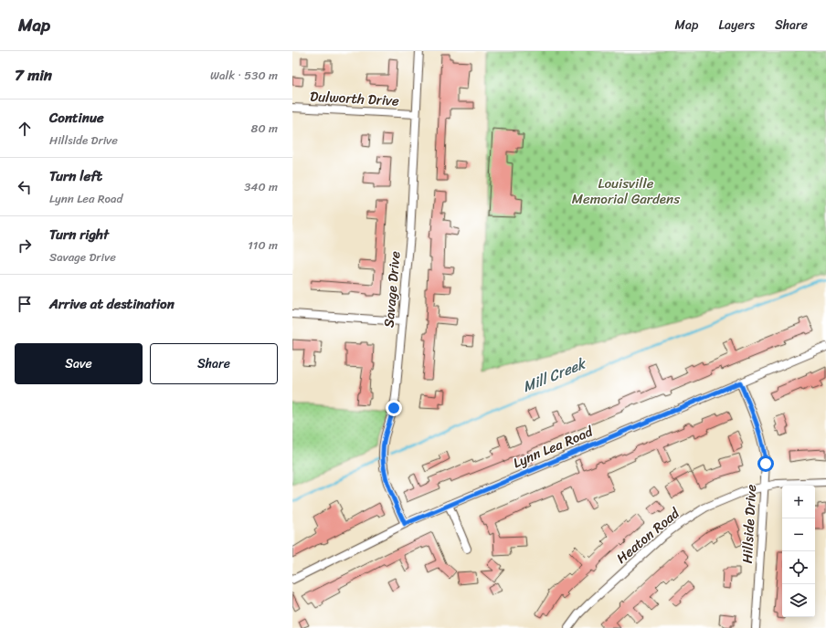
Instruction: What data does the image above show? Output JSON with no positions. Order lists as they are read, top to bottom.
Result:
{
  "streets": {
    "street": [
      "Dulworth Drive",
      "Savage Drive",
      "Lynn Lea Road",
      "Hillside Drive",
      "Heaton Road"
    ]
  },
  "crossings": [
    ["Dulworth Drive", "Savage Drive"],
    ["Savage Drive", "Lynn Lea Road"],
    ["Lynn Lea Road", "Hillside Drive"],
    ["Hillside Drive", "Heaton Road"]
  ],
  "water": ["Mill Creek"],
  "parks": ["Louisville Memorial Gardens"],
  "page": {
    "header": "Map",
    "nav": ["Map", "Layers", "Share"],
    "heading": ["7 min", "Walk · 530 m"],
    "list": [
      ["Continue", "Hillside Drive", "80 m"],
      ["Turn left", "Lynn Lea Road", "340 m"],
      ["Turn right", "Savage Drive", "110 m"],
      "Arrive at destination"
    ],
    "buttons": ["Save", "Share"],
    "map_buttons": ["+", "−"]
  }
}
